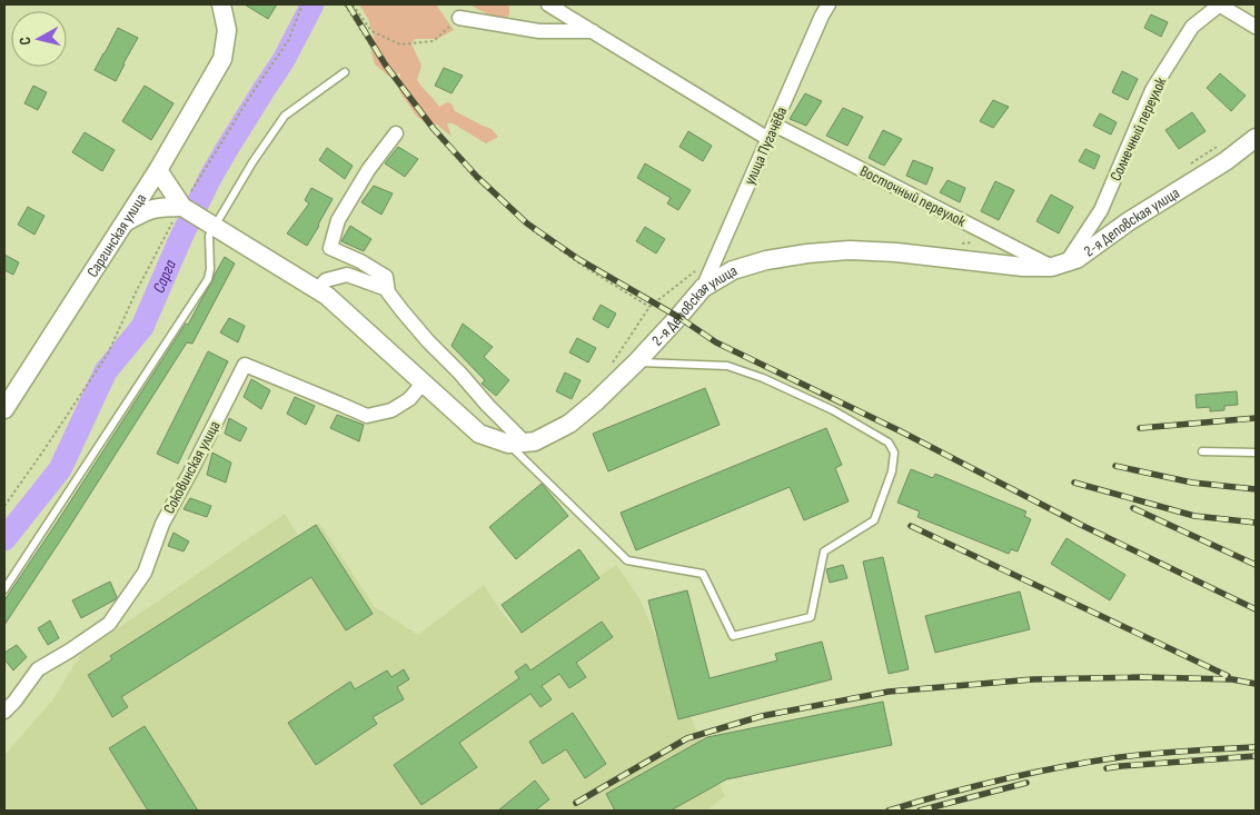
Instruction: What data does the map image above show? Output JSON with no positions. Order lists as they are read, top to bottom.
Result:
{
  "streets": {
    "street": [
      "Солнечный переулок",
      "улица Пугачёва",
      "Восточный переулок",
      "2-я Деповская улица",
      "Саргинская улица",
      "Соковинская улица"
    ]
  },
  "crossings": [
    ["Солнечный переулок", "Восточный переулок"],
    ["Солнечный переулок", "2-я Деповская улица"],
    ["улица Пугачёва", "Восточный переулок"],
    ["улица Пугачёва", "2-я Деповская улица"],
    ["Восточный переулок", "2-я Деповская улица"]
  ],
  "water": ["Сарга"],
  "north": "left"
}
